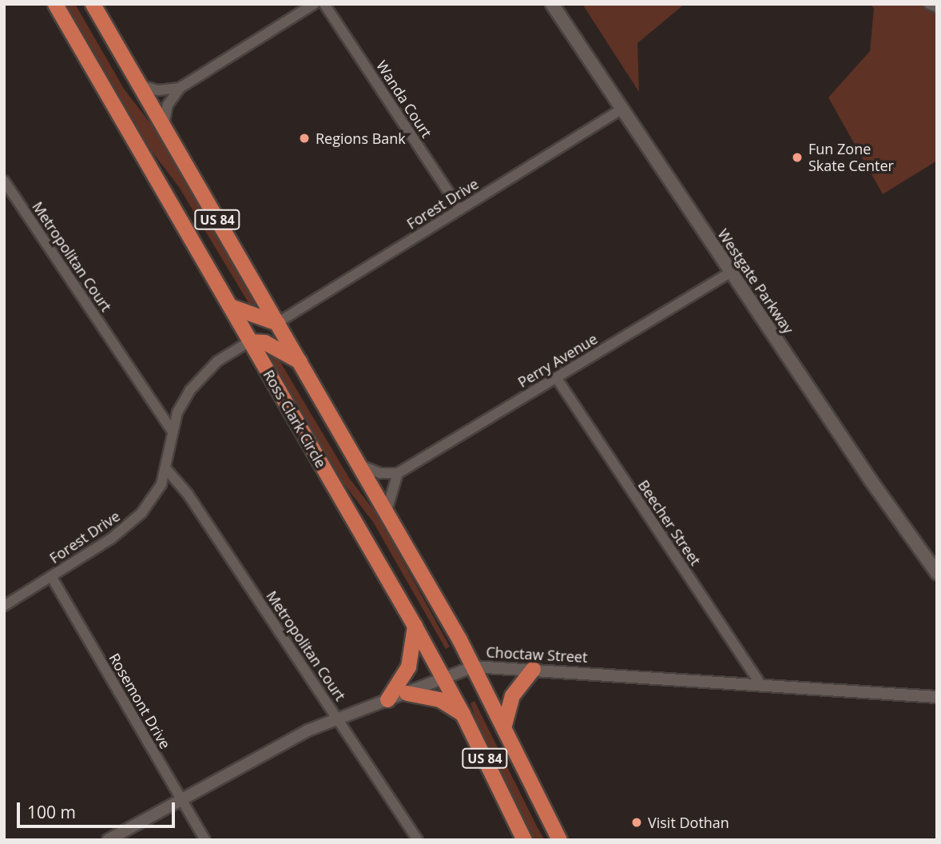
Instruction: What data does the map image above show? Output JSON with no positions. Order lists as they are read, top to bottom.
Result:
{
  "streets": {
    "highway": ["US 84", "Ross Clark Circle"],
    "main road": ["Westgate Parkway"],
    "street": [
      "Wanda Court",
      "Forest Drive",
      "Metropolitan Court",
      "Perry Avenue",
      "Beecher Street",
      "Choctaw Street",
      "Rosemont Drive"
    ]
  },
  "crossings": [
    ["Wanda Court", "Forest Drive"],
    ["Forest Drive", "US 84"],
    ["Forest Drive", "Metropolitan Court"],
    ["Forest Drive", "Westgate Parkway"],
    ["Forest Drive", "Ross Clark Circle"],
    ["Forest Drive", "Rosemont Drive"],
    ["US 84", "Choctaw Street"],
    ["Metropolitan Court", "Choctaw Street"],
    ["Westgate Parkway", "Perry Avenue"],
    ["Perry Avenue", "Beecher Street"],
    ["Ross Clark Circle", "Choctaw Street"],
    ["Beecher Street", "Choctaw Street"],
    ["Choctaw Street", "Rosemont Drive"]
  ],
  "places": ["Regions Bank", "Fun Zone Skate Center", "Visit Dothan"],
  "scale_bar": "100 m"
}
